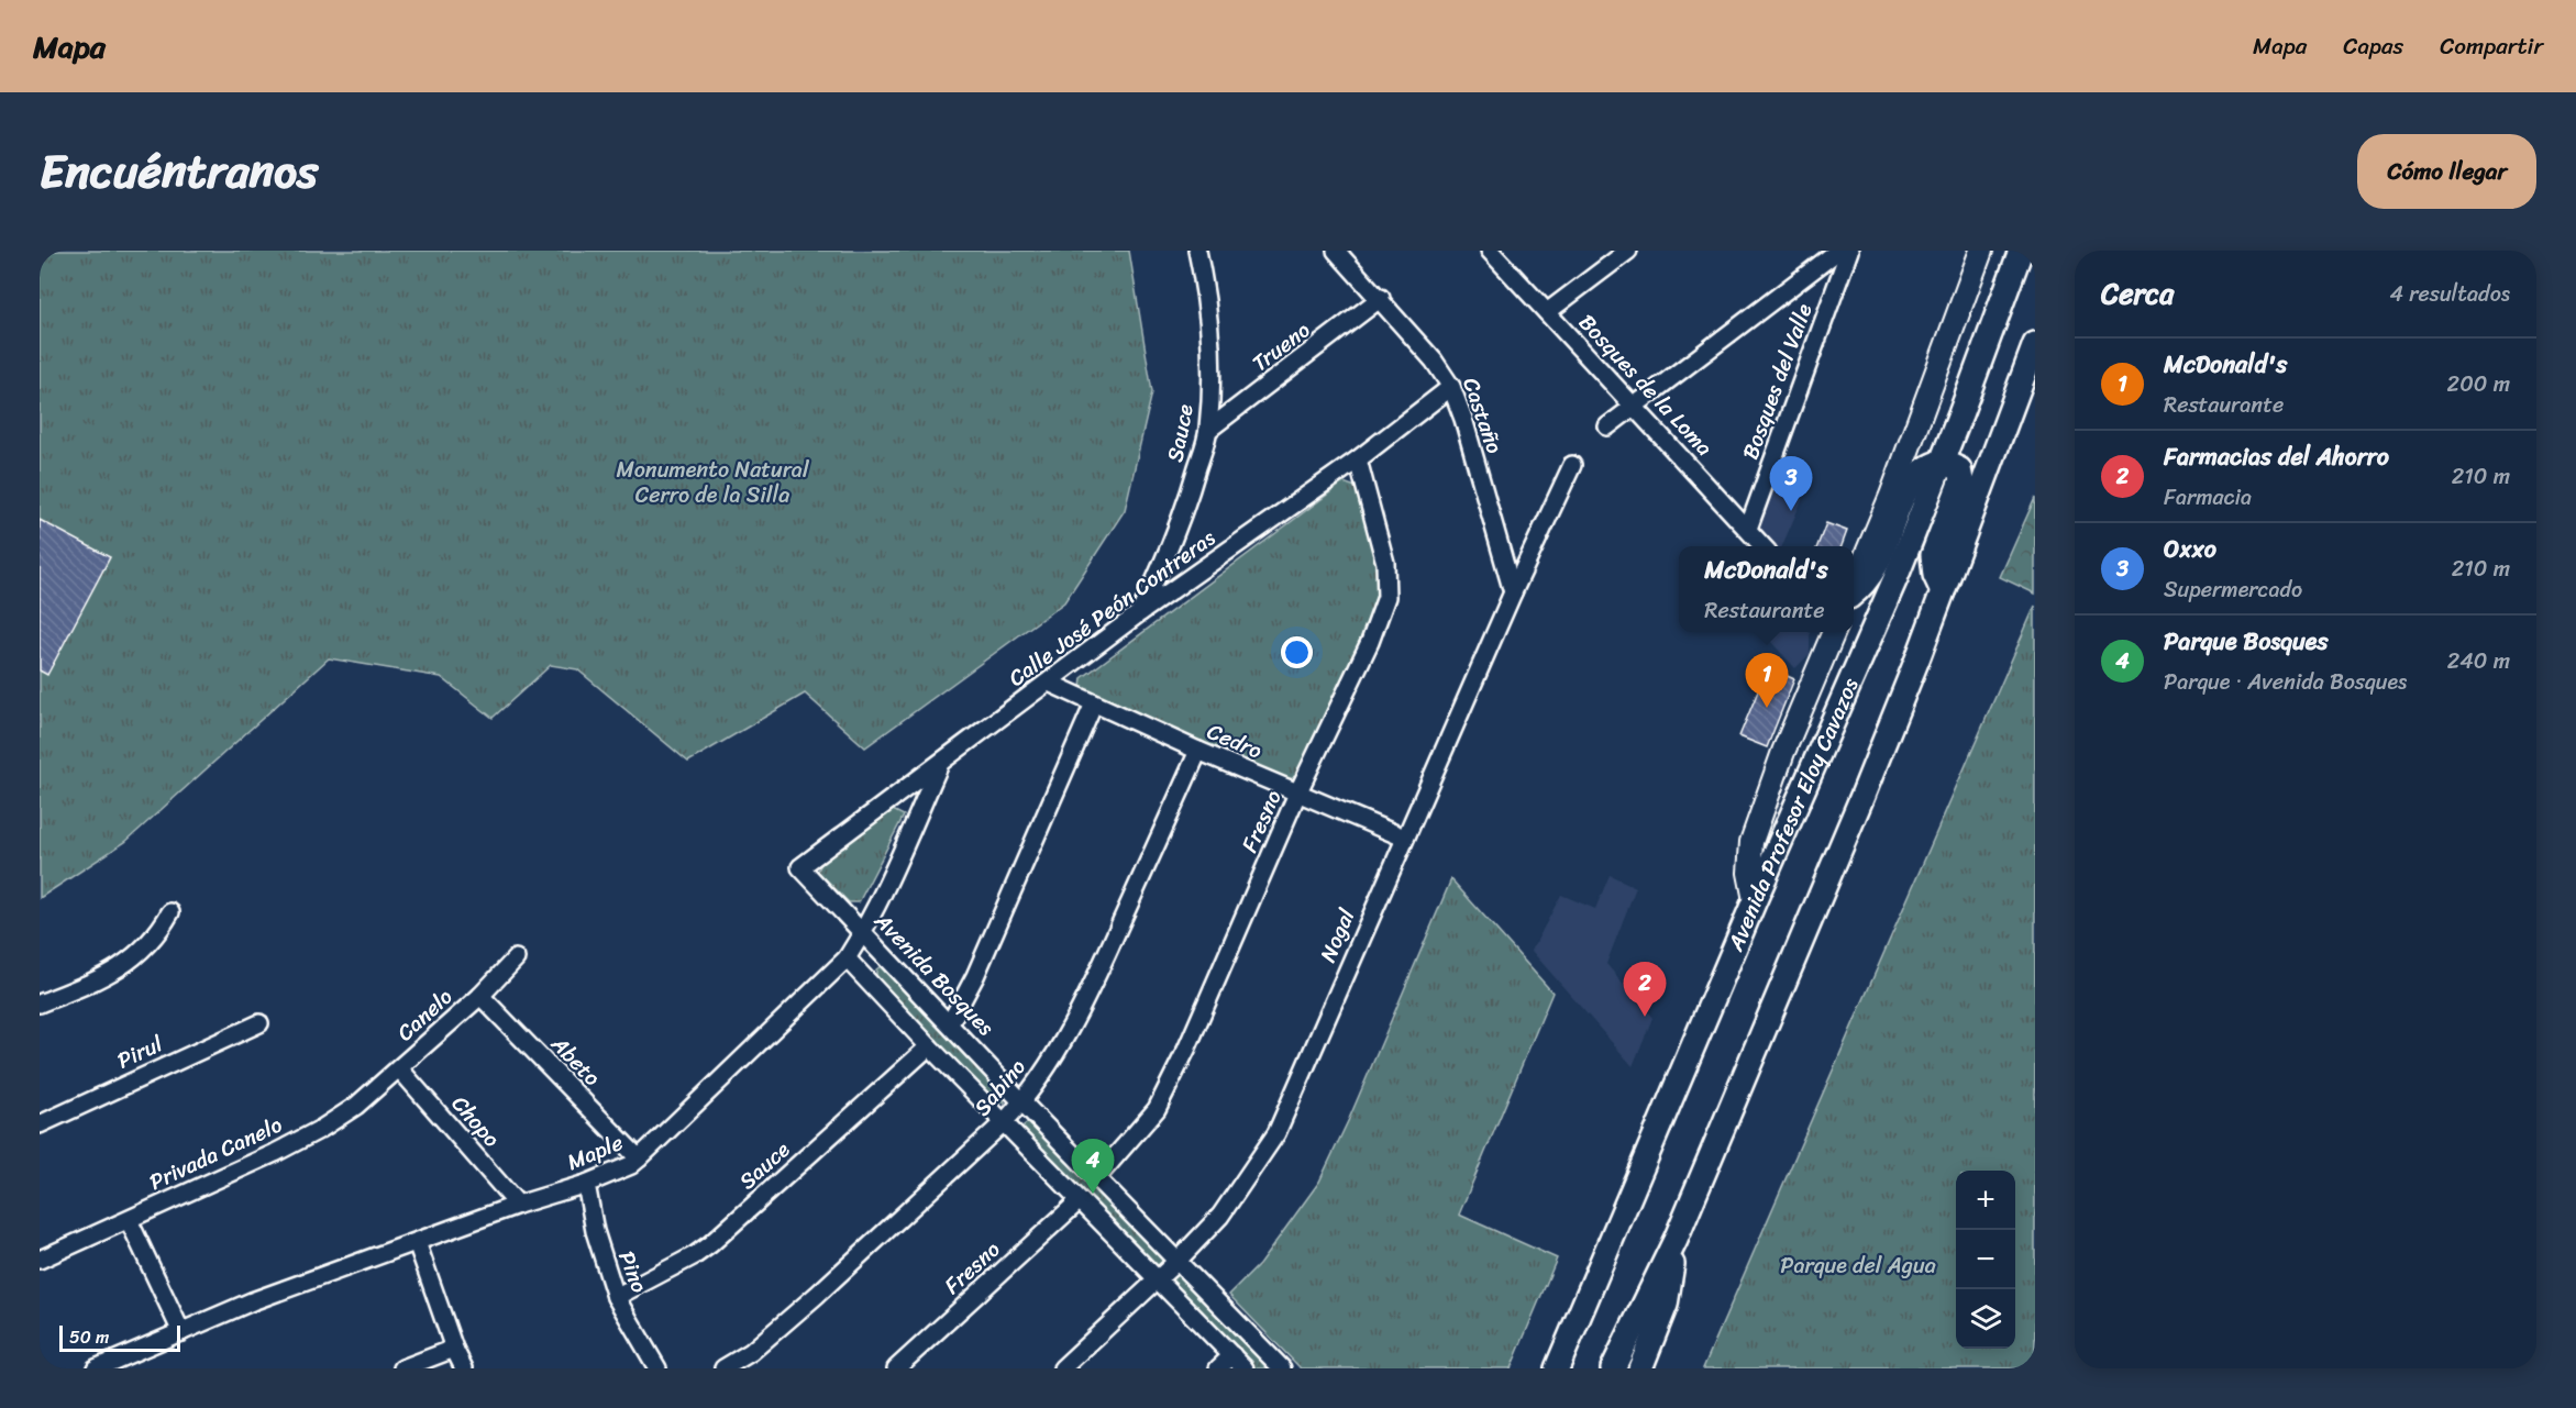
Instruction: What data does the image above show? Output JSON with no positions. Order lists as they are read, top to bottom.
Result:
{
  "streets": {
    "main road": ["Avenida Profesor Eloy Cavazos"],
    "street": [
      "Trueno",
      "Bosques del Valle",
      "Bosques de la Loma",
      "Castaño",
      "Sauce",
      "Calle José Peón Contreras",
      "Cedro",
      "Fresno",
      "Nogal",
      "Avenida Bosques",
      "Canelo",
      "Pirul",
      "Abeto",
      "Sabino",
      "Chopo",
      "Maple",
      "Privada Canelo",
      "Pino"
    ]
  },
  "crossings": [
    ["Trueno", "Castaño"],
    ["Trueno", "Sauce"],
    ["Bosques del Valle", "Bosques de la Loma"],
    ["Castaño", "Calle José Peón Contreras"],
    ["Castaño", "Nogal"],
    ["Sauce", "Calle José Peón Contreras"],
    ["Sauce", "Pino"],
    ["Calle José Peón Contreras", "Cedro"],
    ["Calle José Peón Contreras", "Fresno"],
    ["Calle José Peón Contreras", "Avenida Bosques"],
    ["Calle José Peón Contreras", "Maple"],
    ["Cedro", "Fresno"],
    ["Cedro", "Nogal"],
    ["Cedro", "Sabino"],
    ["Fresno", "Avenida Bosques"],
    ["Nogal", "Avenida Bosques"],
    ["Avenida Bosques", "Sabino"],
    ["Avenida Bosques", "Maple"],
    ["Canelo", "Abeto"],
    ["Canelo", "Chopo"],
    ["Canelo", "Privada Canelo"],
    ["Abeto", "Maple"],
    ["Chopo", "Maple"],
    ["Chopo", "Privada Canelo"],
    ["Maple", "Pino"]
  ],
  "parks": ["Monumento Natural Cerro de la Silla", "Parque del Agua"],
  "scale_bar": "50 m",
  "page": {
    "header": "Mapa",
    "nav": ["Mapa", "Capas", "Compartir"],
    "title": "Encuéntranos",
    "buttons": "Cómo llegar",
    "heading": ["Cerca", "4 resultados"],
    "list": [
      {
        "mark": "1",
        "name": "McDonald's",
        "note": "Restaurante",
        "value": "200 m"
      },
      {
        "mark": "2",
        "name": "Farmacias del Ahorro",
        "note": "Farmacia",
        "value": "210 m"
      },
      {
        "mark": "3",
        "name": "Oxxo",
        "note": "Supermercado",
        "value": "210 m"
      },
      {
        "mark": "4",
        "name": "Parque Bosques",
        "note": "Parque · Avenida Bosques",
        "value": "240 m"
      }
    ],
    "pins": [
      "3",
      "1",
      "2",
      "4"
    ],
    "popup": ["McDonald's", "Restaurante"],
    "map_buttons": ["+", "−"],
    "scale": "50 m"
  }
}
